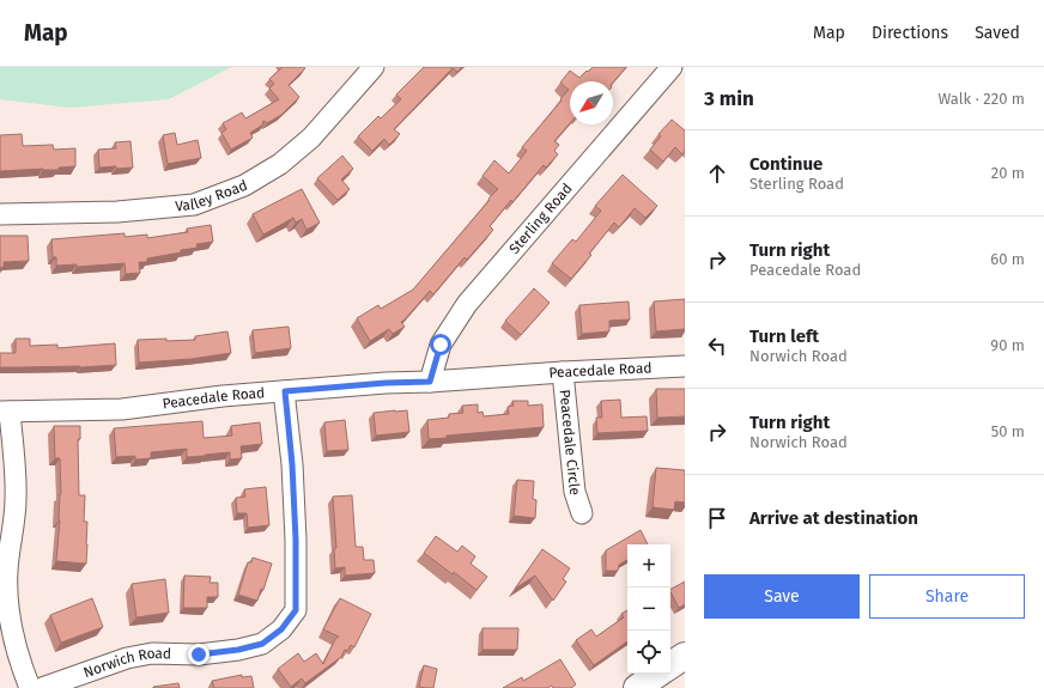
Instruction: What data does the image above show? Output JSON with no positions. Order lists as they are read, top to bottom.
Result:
{
  "streets": {
    "street": [
      "Valley Road",
      "Sterling Road",
      "Peacedale Road",
      "Peacedale Circle",
      "Norwich Road"
    ]
  },
  "crossings": [
    ["Sterling Road", "Peacedale Road"],
    ["Peacedale Road", "Peacedale Circle"],
    ["Peacedale Road", "Norwich Road"]
  ],
  "north": "bottom left",
  "page": {
    "header": "Map",
    "nav": ["Map", "Directions", "Saved"],
    "heading": ["3 min", "Walk · 220 m"],
    "list": [
      ["Continue", "Sterling Road", "20 m"],
      ["Turn right", "Peacedale Road", "60 m"],
      ["Turn left", "Norwich Road", "90 m"],
      ["Turn right", "Norwich Road", "50 m"],
      "Arrive at destination"
    ],
    "map_buttons": ["+", "−"],
    "buttons": ["Save", "Share"]
  }
}
